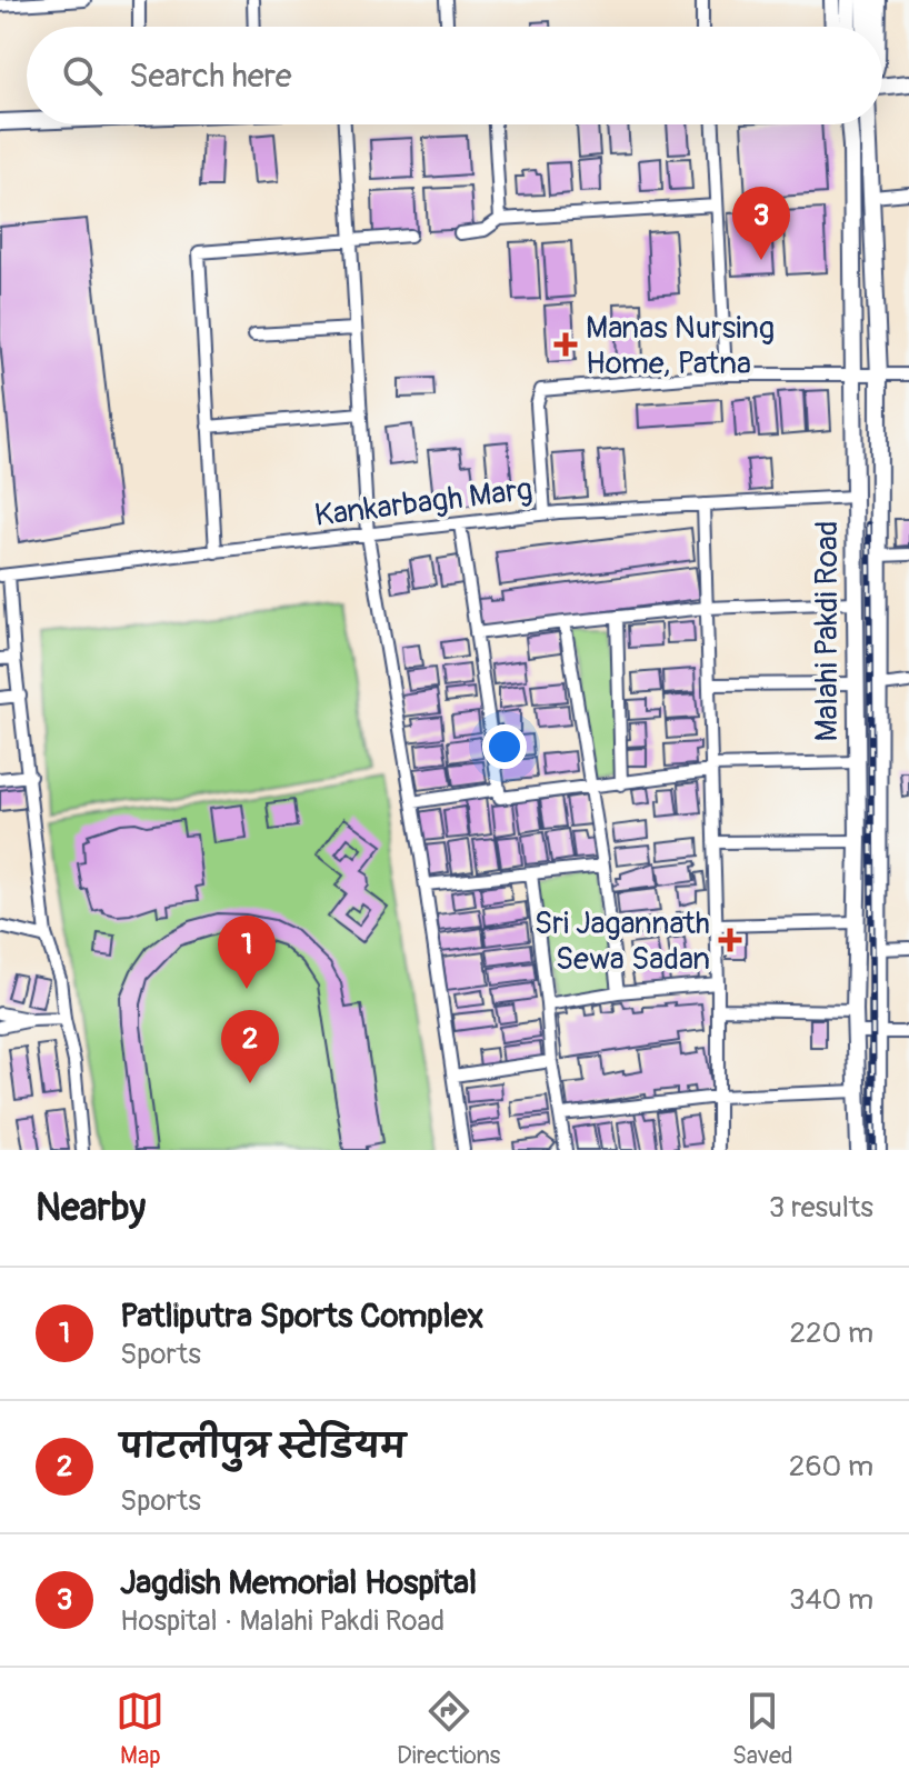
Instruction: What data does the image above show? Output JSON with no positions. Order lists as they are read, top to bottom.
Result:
{
  "streets": {
    "main road": ["Malahi Pakdi Road"],
    "street": ["Kankarbagh Marg"]
  },
  "crossings": [
    ["Kankarbagh Marg", "Malahi Pakdi Road"]
  ],
  "places": {
    "health": ["Manas Nursing Home, Patna", "Sri Jagannath Sewa Sadan"]
  },
  "page": {
    "search": "Search here",
    "pins": ["3", "1", "2"],
    "heading": ["Nearby", "3 results"],
    "list": [
      {
        "mark": "1",
        "name": "Patliputra Sports Complex",
        "note": "Sports",
        "value": "220 m"
      },
      {
        "mark": "2",
        "name": "पाटलीपुत्र स्टेडियम",
        "note": "Sports",
        "value": "260 m"
      },
      {
        "mark": "3",
        "name": "Jagdish Memorial Hospital",
        "note": "Hospital · Malahi Pakdi Road",
        "value": "340 m"
      }
    ],
    "nav": ["Map", "Directions", "Saved"]
  }
}
